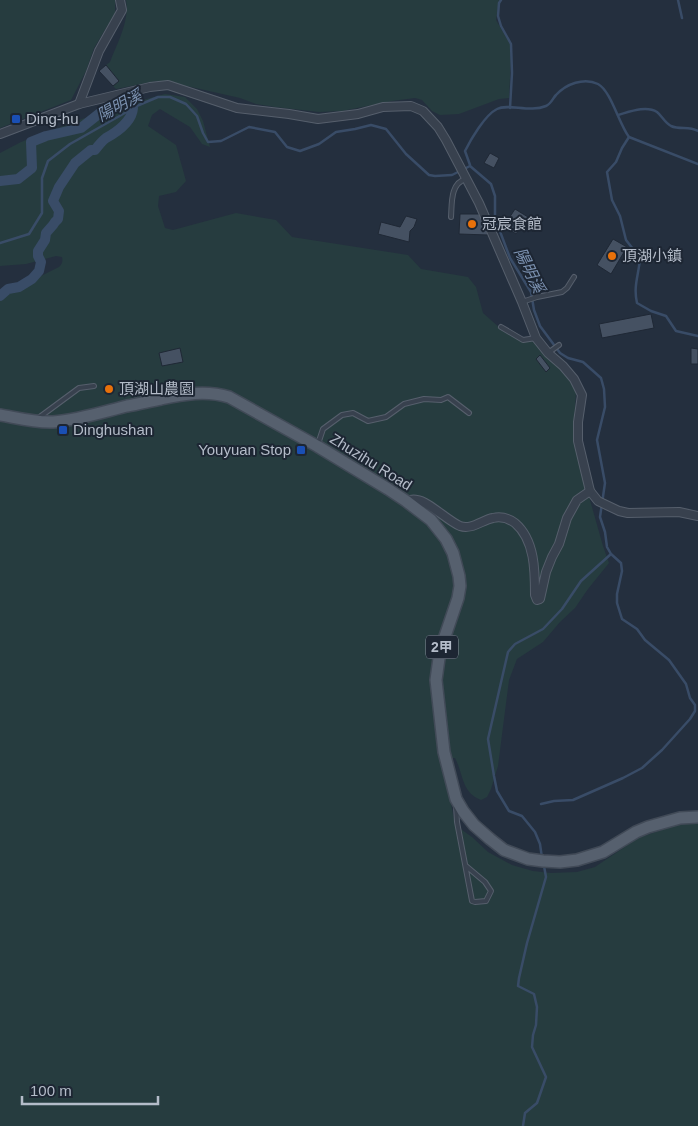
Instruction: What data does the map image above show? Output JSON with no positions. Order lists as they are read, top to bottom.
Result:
{
  "streets": {
    "main road": ["Zhuzihu Road", "2甲"]
  },
  "water": ["陽明溪"],
  "places": {
    "transit": ["Ding-hu", "Dinghushan", "Youyuan Stop"],
    "other": ["冠宸食館", "頂湖小鎮", "頂湖山農園"]
  },
  "scale_bar": "100 m"
}
